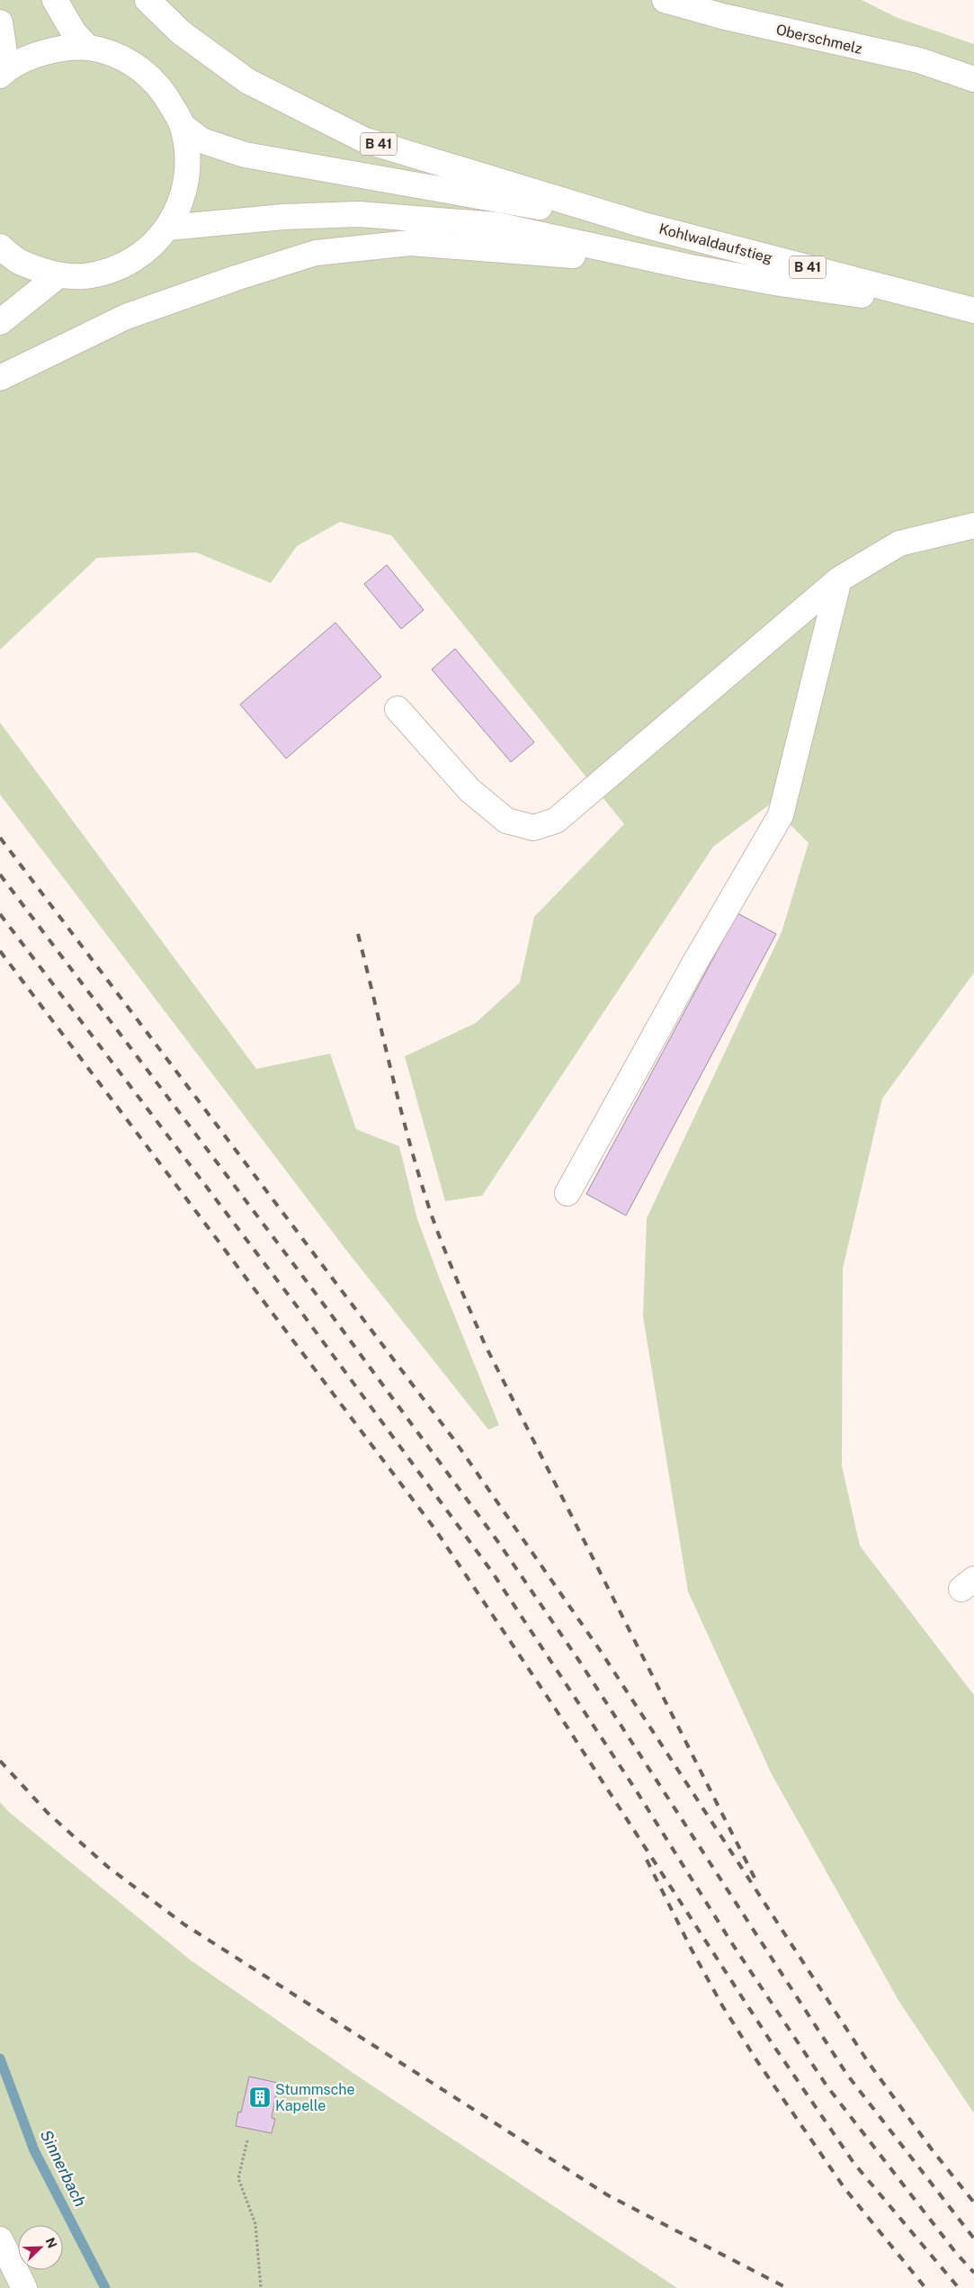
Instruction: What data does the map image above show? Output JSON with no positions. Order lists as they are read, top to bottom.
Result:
{
  "streets": {
    "main road": ["Oberschmelz", "B 41", "Kohlwaldaufstieg"]
  },
  "crossings": [
    ["B 41", "Kohlwaldaufstieg"]
  ],
  "water": ["Sinnerbach"],
  "places": {
    "building": ["Stummsche Kapelle"]
  },
  "north": "top right"
}
